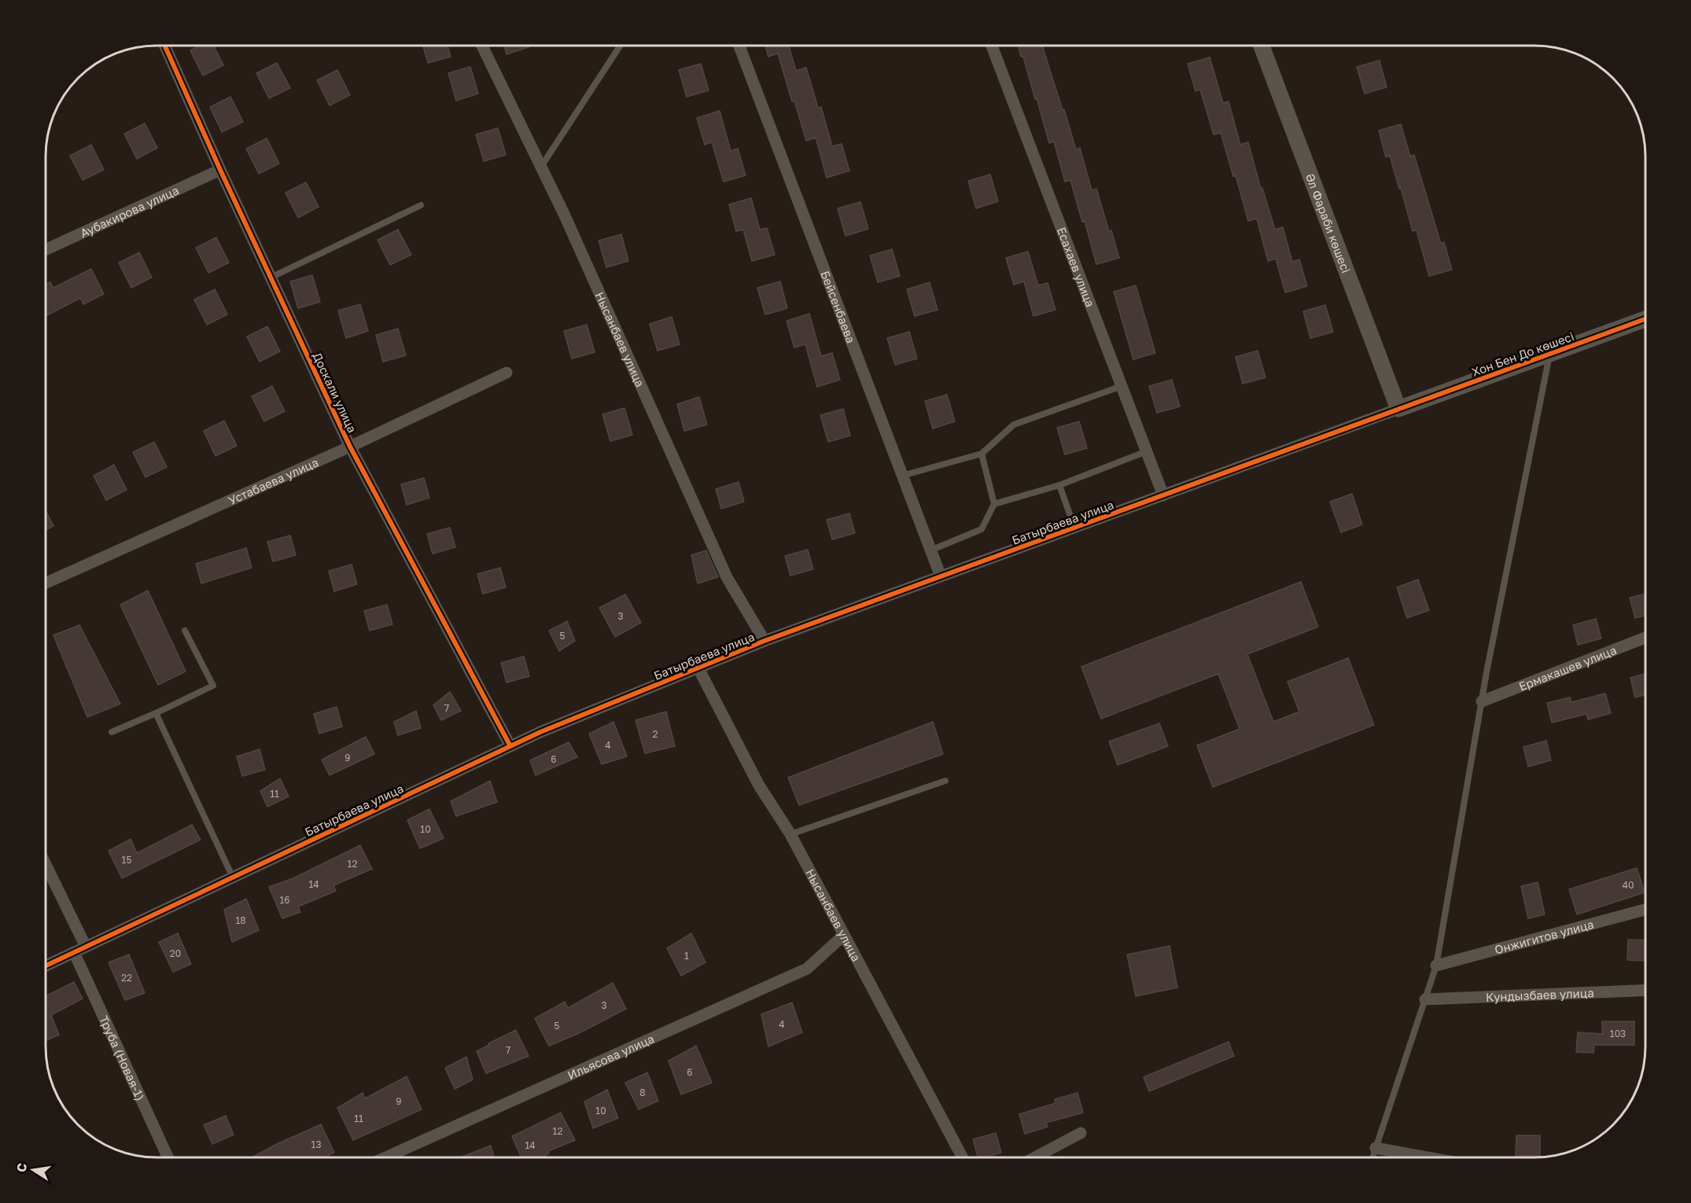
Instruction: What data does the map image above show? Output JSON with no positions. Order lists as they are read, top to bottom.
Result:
{
  "streets": {
    "street": [
      "Аубакирова улица",
      "Әл Фараби көшесі",
      "Есахаев улица",
      "Бейсенбаева",
      "Нысанбаев улица",
      "Хон Бен До көшесі",
      "Доскали улица",
      "Устабаева улица",
      "Батырбаева улица",
      "Ермакашев улица",
      "Онжигитов улица",
      "Кундызбаев улица",
      "Ильясова улица",
      "Труба (Новая-1)"
    ]
  },
  "crossings": [
    ["Аубакирова улица", "Доскали улица"],
    ["Әл Фараби көшесі", "Хон Бен До көшесі"],
    ["Әл Фараби көшесі", "Батырбаева улица"],
    ["Есахаев улица", "Батырбаева улица"],
    ["Бейсенбаева", "Батырбаева улица"],
    ["Нысанбаев улица", "Батырбаева улица"],
    ["Нысанбаев улица", "Ильясова улица"],
    ["Хон Бен До көшесі", "Батырбаева улица"],
    ["Доскали улица", "Устабаева улица"],
    ["Доскали улица", "Батырбаева улица"],
    ["Батырбаева улица", "Труба (Новая-1)"]
  ],
  "house_numbers": [
    "3",
    "5",
    "7",
    "2",
    "4",
    "9",
    "6",
    "11",
    "10",
    "15",
    "12",
    "14",
    "40",
    "16",
    "18",
    "20",
    "1",
    "22",
    "3",
    "4",
    "5",
    "103",
    "7",
    "6",
    "8",
    "9",
    "10",
    "11",
    "12",
    "13",
    "14"
  ],
  "north": "left"
}
